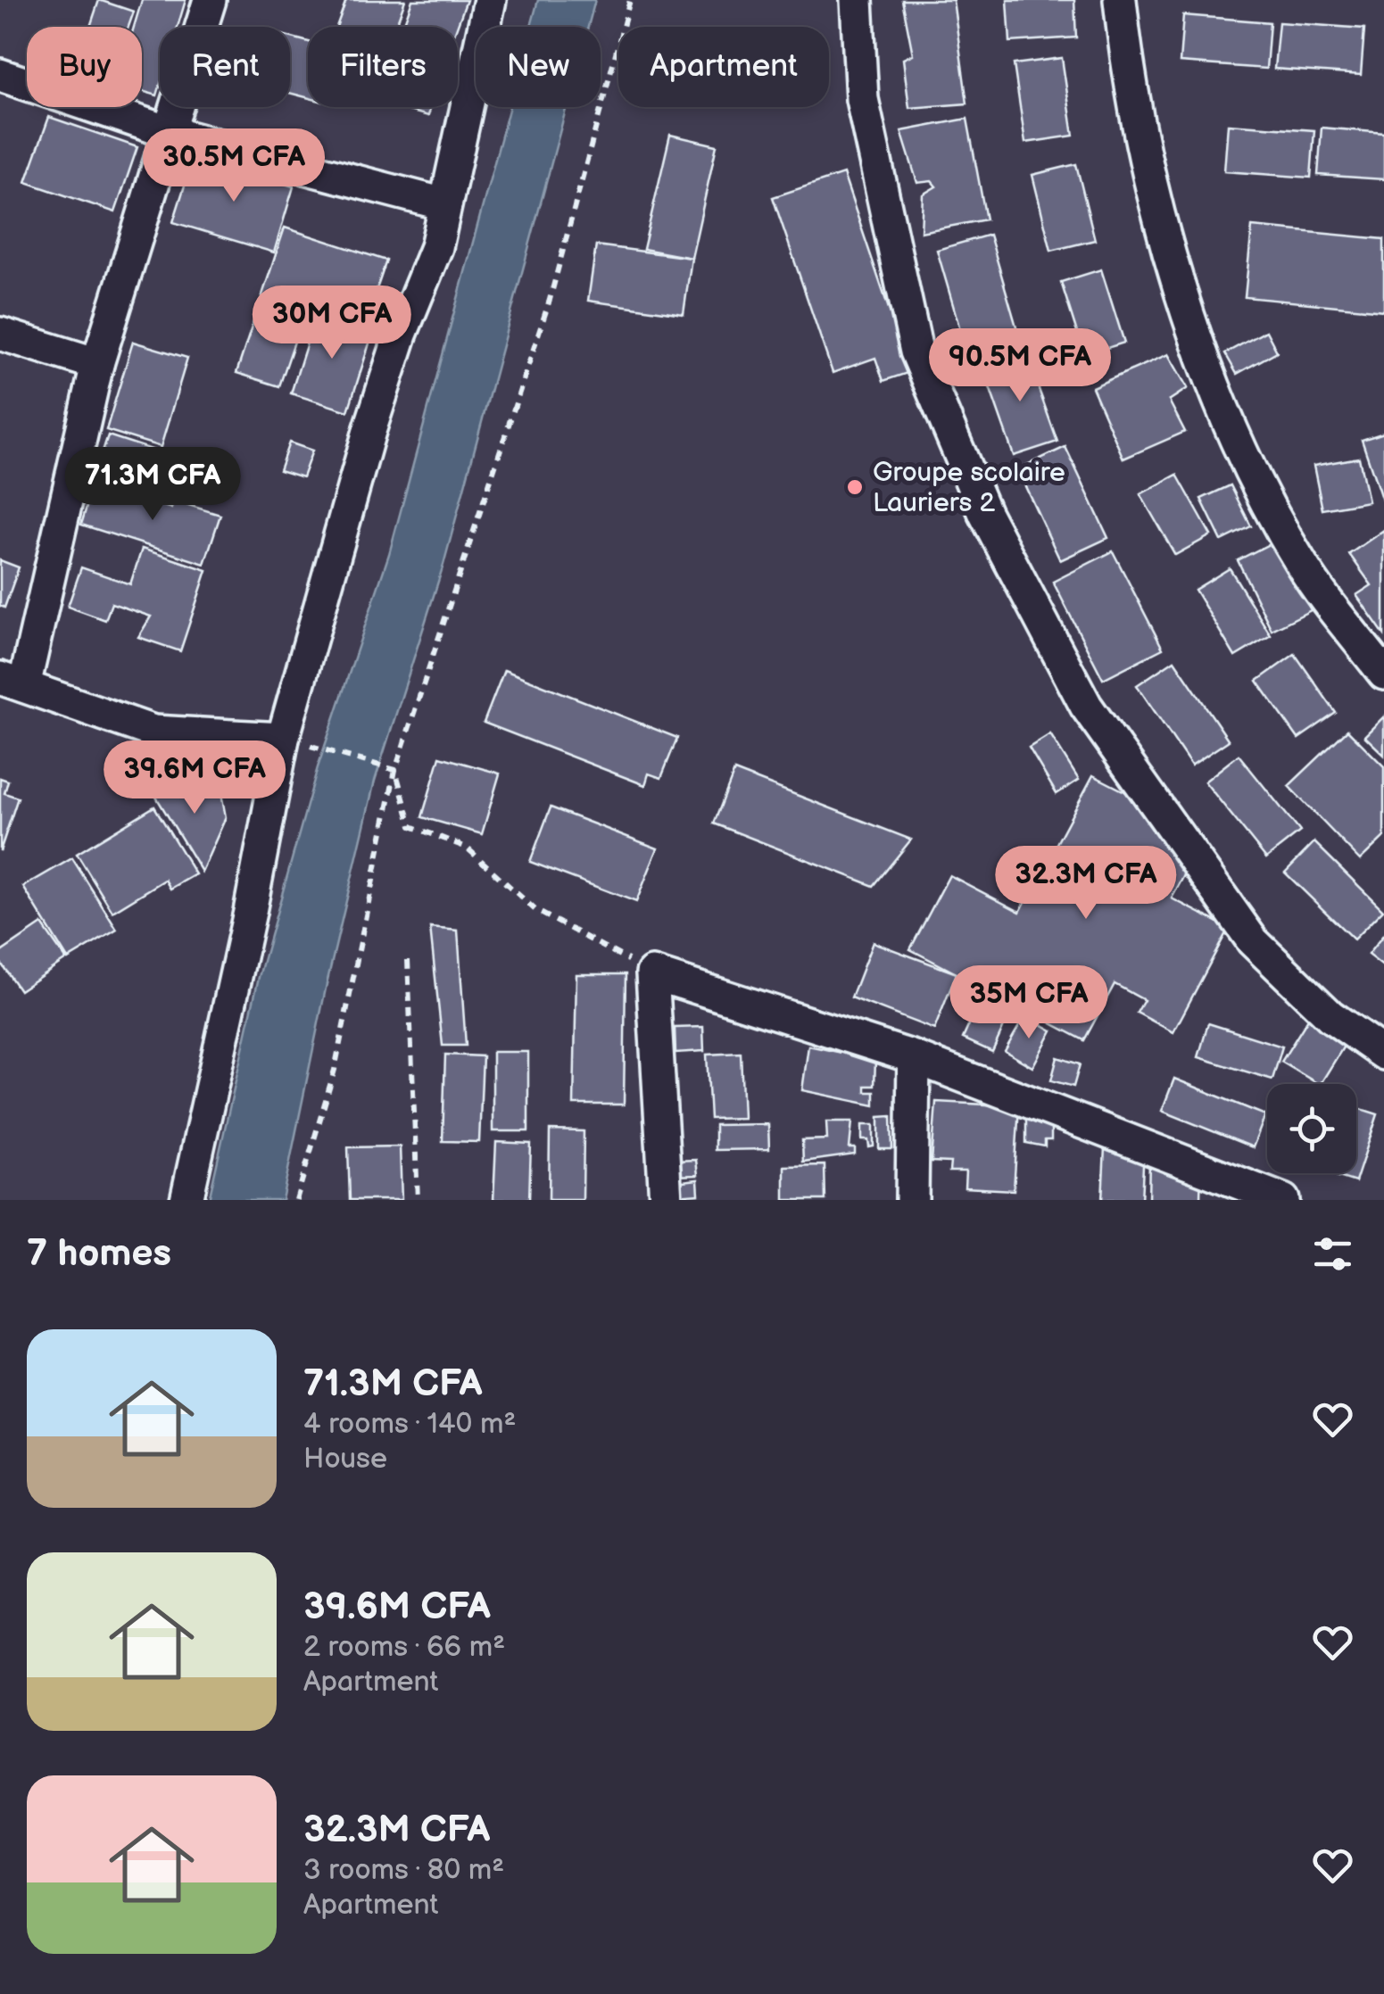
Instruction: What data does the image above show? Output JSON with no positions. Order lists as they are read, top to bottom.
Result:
{
  "places": ["Groupe scolaire Lauriers 2"],
  "page": {
    "chip": [
      "Buy",
      "Rent",
      "Filters",
      "New",
      "Apartment"
    ],
    "price": [
      "30.5M CFA",
      "30M CFA",
      "90.5M CFA",
      "71.3M CFA",
      "39.6M CFA",
      "32.3M CFA",
      "35M CFA"
    ],
    "heading": "7 homes",
    "list": [
      {
        "name": "71.3M CFA",
        "note": "4 rooms · 140 m² · House"
      },
      {
        "name": "39.6M CFA",
        "note": "2 rooms · 66 m² · Apartment"
      },
      {
        "name": "32.3M CFA",
        "note": "3 rooms · 80 m² · Apartment"
      }
    ]
  }
}
